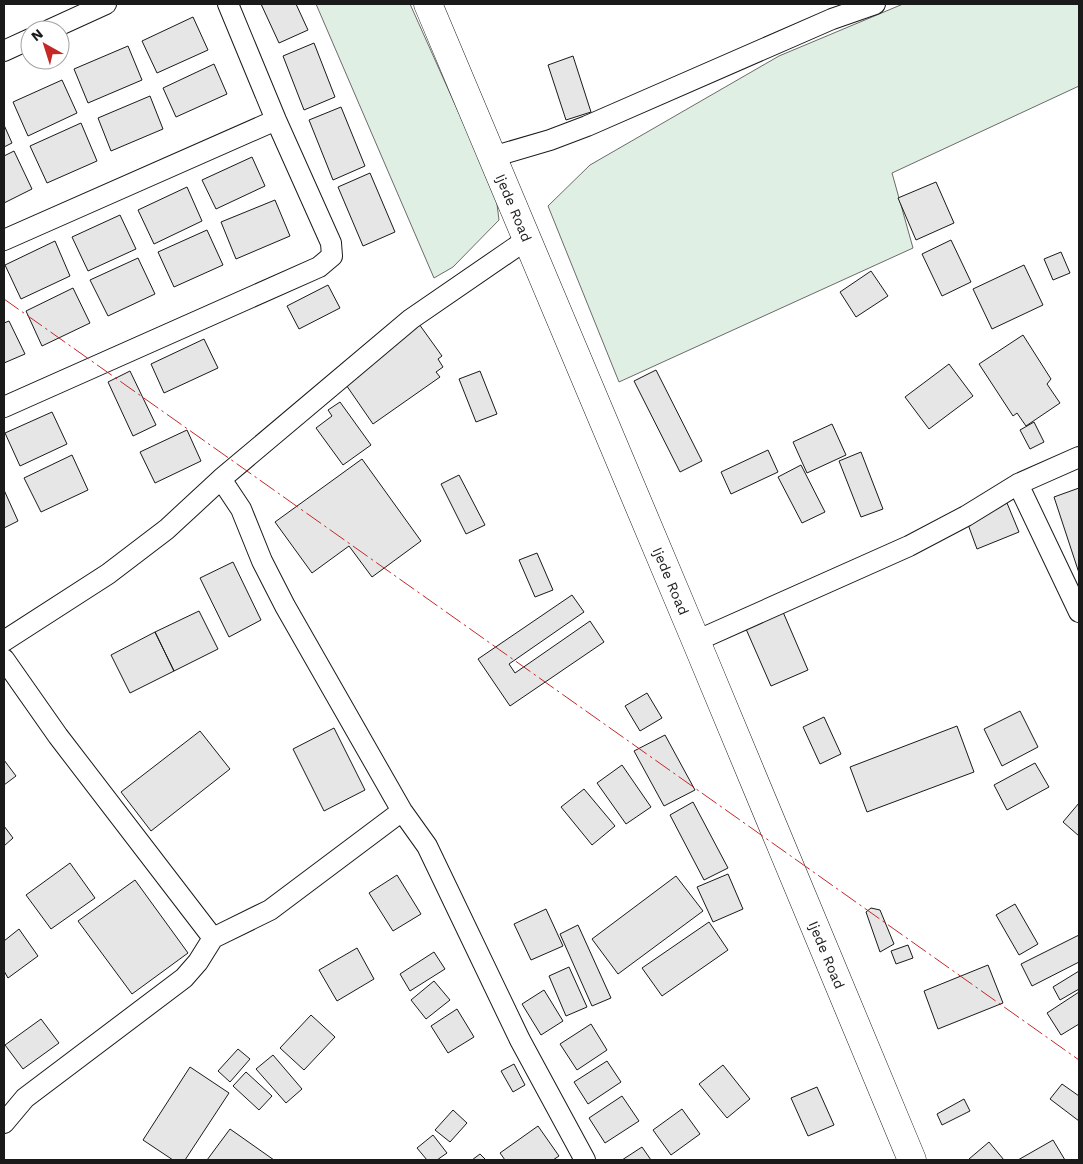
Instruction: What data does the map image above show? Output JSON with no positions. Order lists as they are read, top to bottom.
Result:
{
  "streets": {
    "main road": ["Ijede Road"]
  },
  "north": "top left"
}
